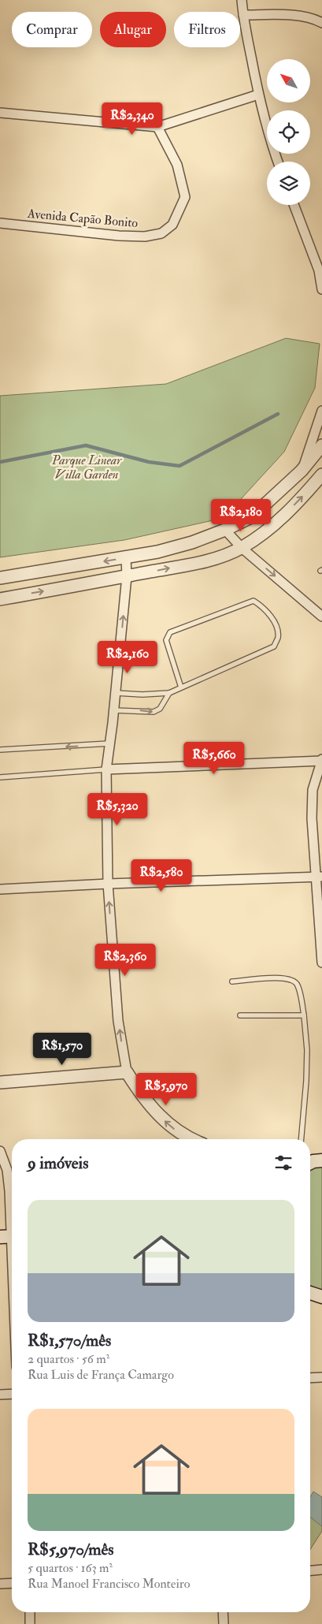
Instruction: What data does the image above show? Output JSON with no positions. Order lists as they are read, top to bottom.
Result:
{
  "streets": {
    "street": ["Avenida Capão Bonito"]
  },
  "parks": ["Parque Linear Villa Garden"],
  "north": "top left",
  "page": {
    "chip": ["Comprar", "Alugar", "Filtros"],
    "price": [
      "R$2,340",
      "R$2,180",
      "R$2,160",
      "R$5,660",
      "R$5,320",
      "R$2,580",
      "R$2,360",
      "R$1,570",
      "R$5,970"
    ],
    "heading": "9 imóveis",
    "list": [
      {
        "name": "R$1,570/mês",
        "note": "2 quartos · 56 m² · Rua Luis de França Camargo"
      },
      {
        "name": "R$5,970/mês",
        "note": "5 quartos · 163 m² · Rua Manoel Francisco Monteiro"
      }
    ]
  }
}
